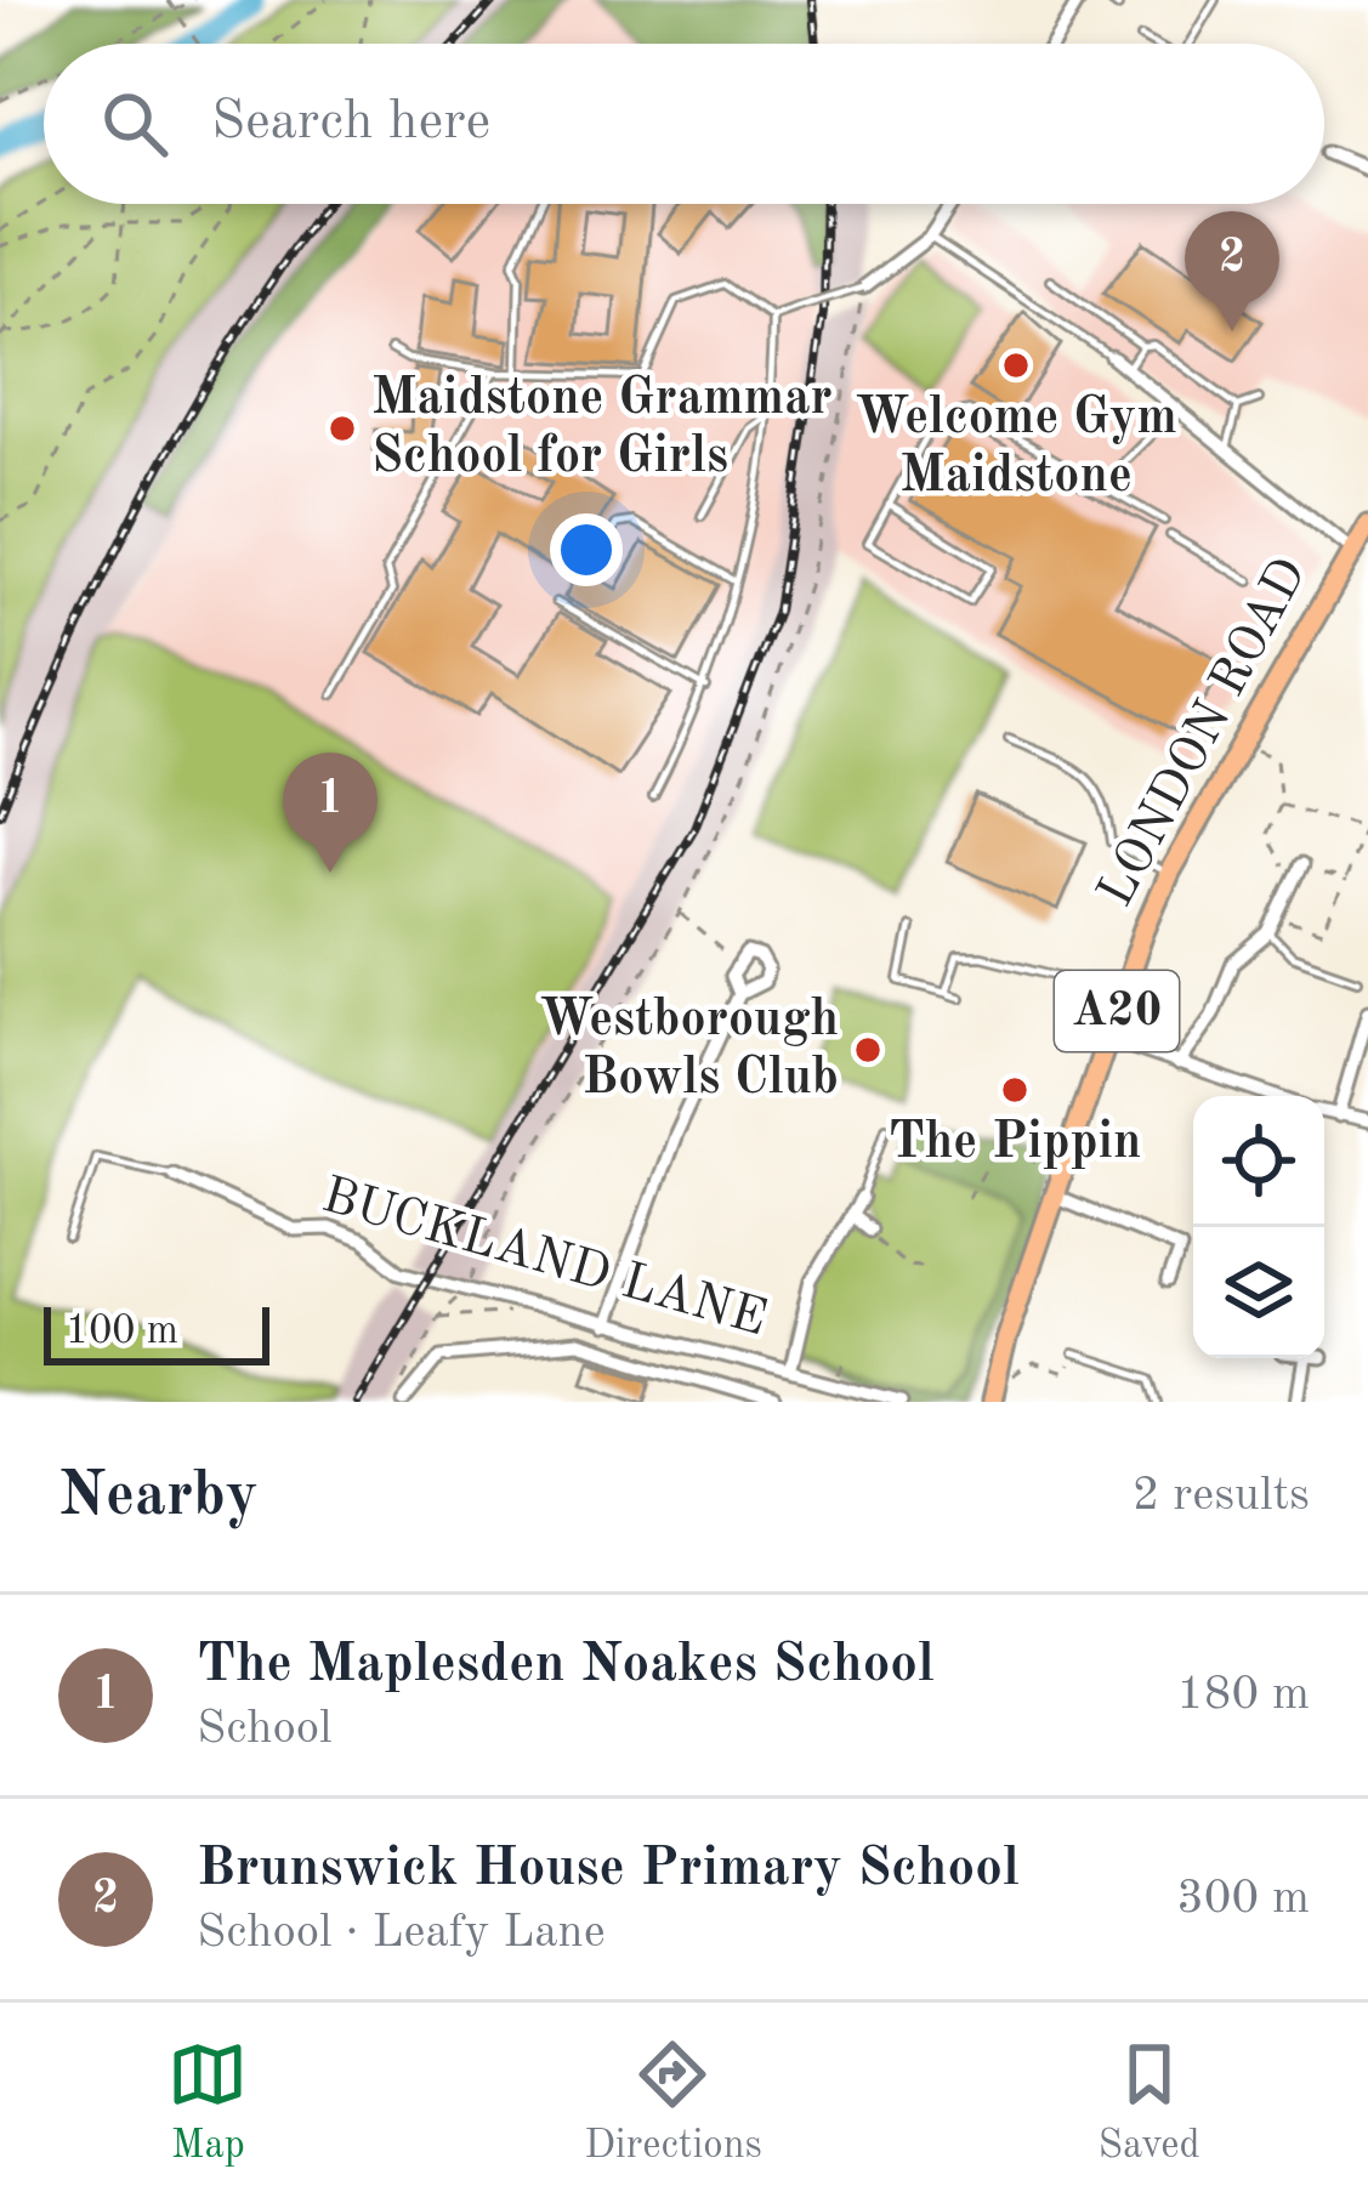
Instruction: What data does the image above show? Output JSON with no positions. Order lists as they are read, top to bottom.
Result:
{
  "streets": {
    "main road": ["LONDON ROAD", "A20"],
    "street": ["BUCKLAND LANE"]
  },
  "places": [
    "Welcome Gym Maidstone",
    "Maidstone Grammar School for Girls",
    "Westborough Bowls Club",
    "The Pippin"
  ],
  "scale_bar": "100 m",
  "page": {
    "search": "Search here",
    "pins": ["2", "1"],
    "scale": "100 m",
    "heading": ["Nearby", "2 results"],
    "list": [
      {
        "mark": "1",
        "name": "The Maplesden Noakes School",
        "note": "School",
        "value": "180 m"
      },
      {
        "mark": "2",
        "name": "Brunswick House Primary School",
        "note": "School · Leafy Lane",
        "value": "300 m"
      }
    ],
    "nav": ["Map", "Directions", "Saved"]
  }
}
